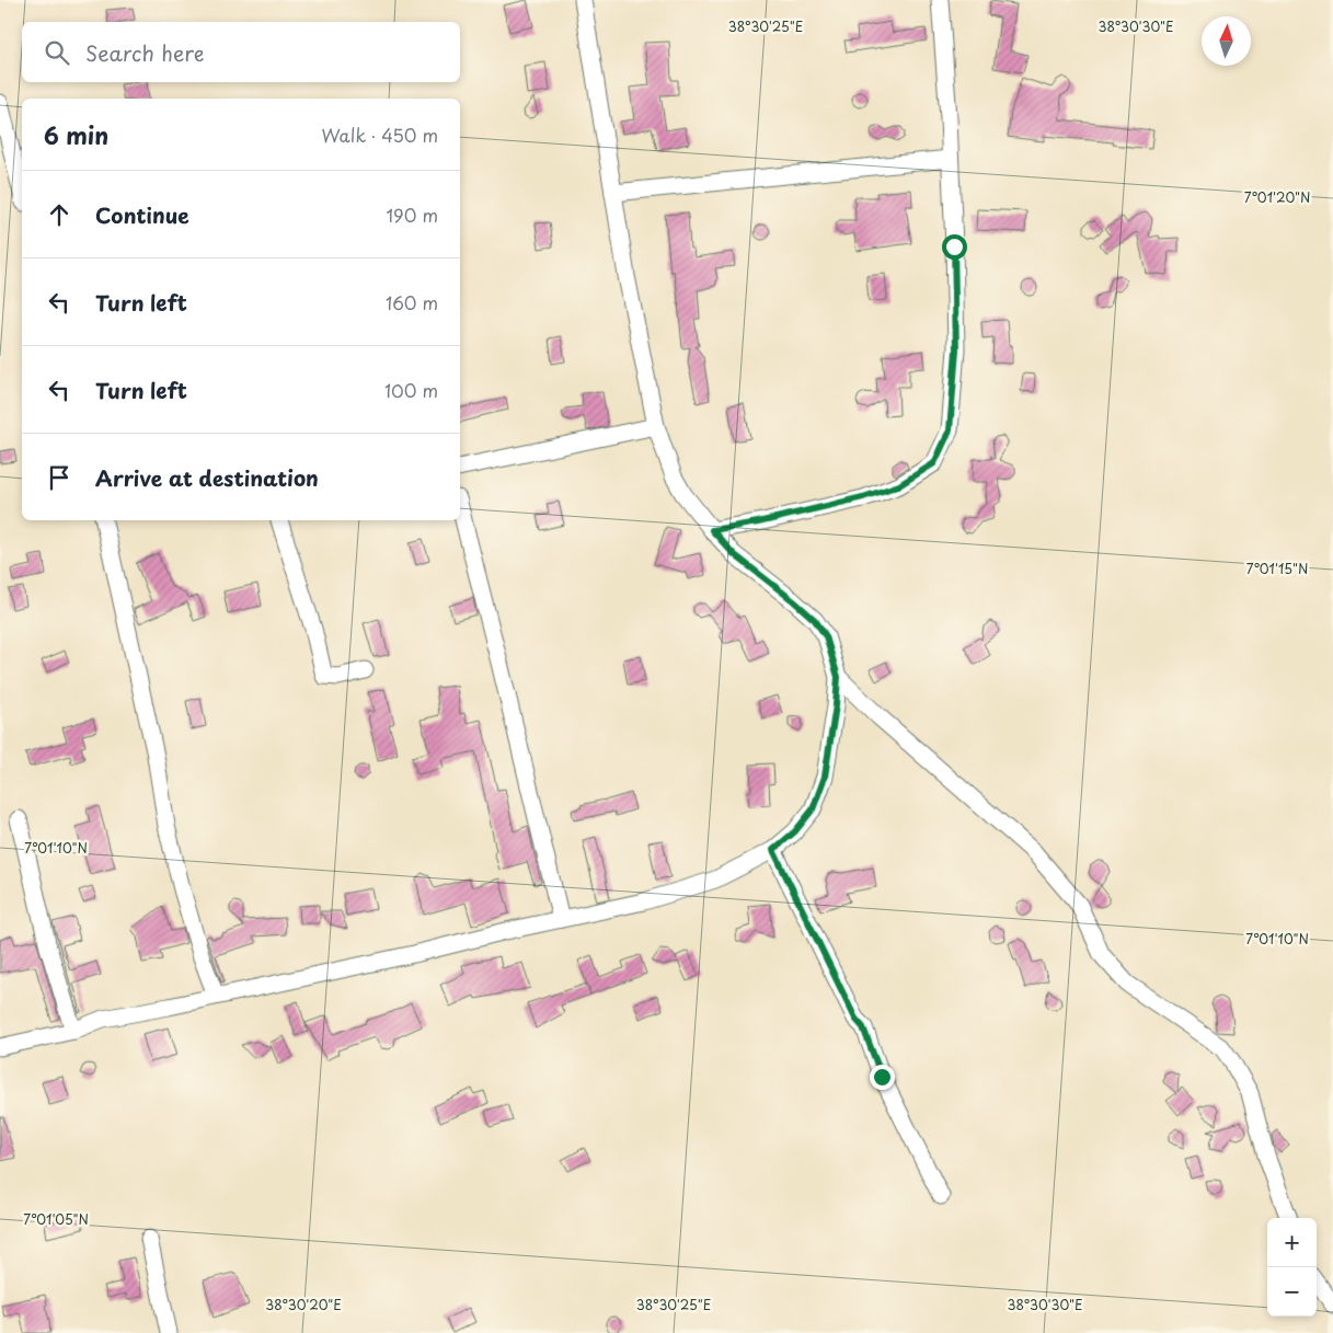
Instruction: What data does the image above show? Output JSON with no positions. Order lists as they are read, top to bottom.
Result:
{
  "north": "top",
  "page": {
    "search": "Search here",
    "heading": ["6 min", "Walk · 450 m"],
    "list": [
      ["Continue", "190 m"],
      ["Turn left", "160 m"],
      ["Turn left", "100 m"],
      "Arrive at destination"
    ],
    "map_buttons": ["+", "−"]
  },
  "coordinates": [
    "38°30'25\"E",
    "38°30'30\"E",
    "7°01'20\"N",
    "7°01'15\"N",
    "7°01'10\"N",
    "7°01'05\"N",
    "38°30'20\"E"
  ]
}
